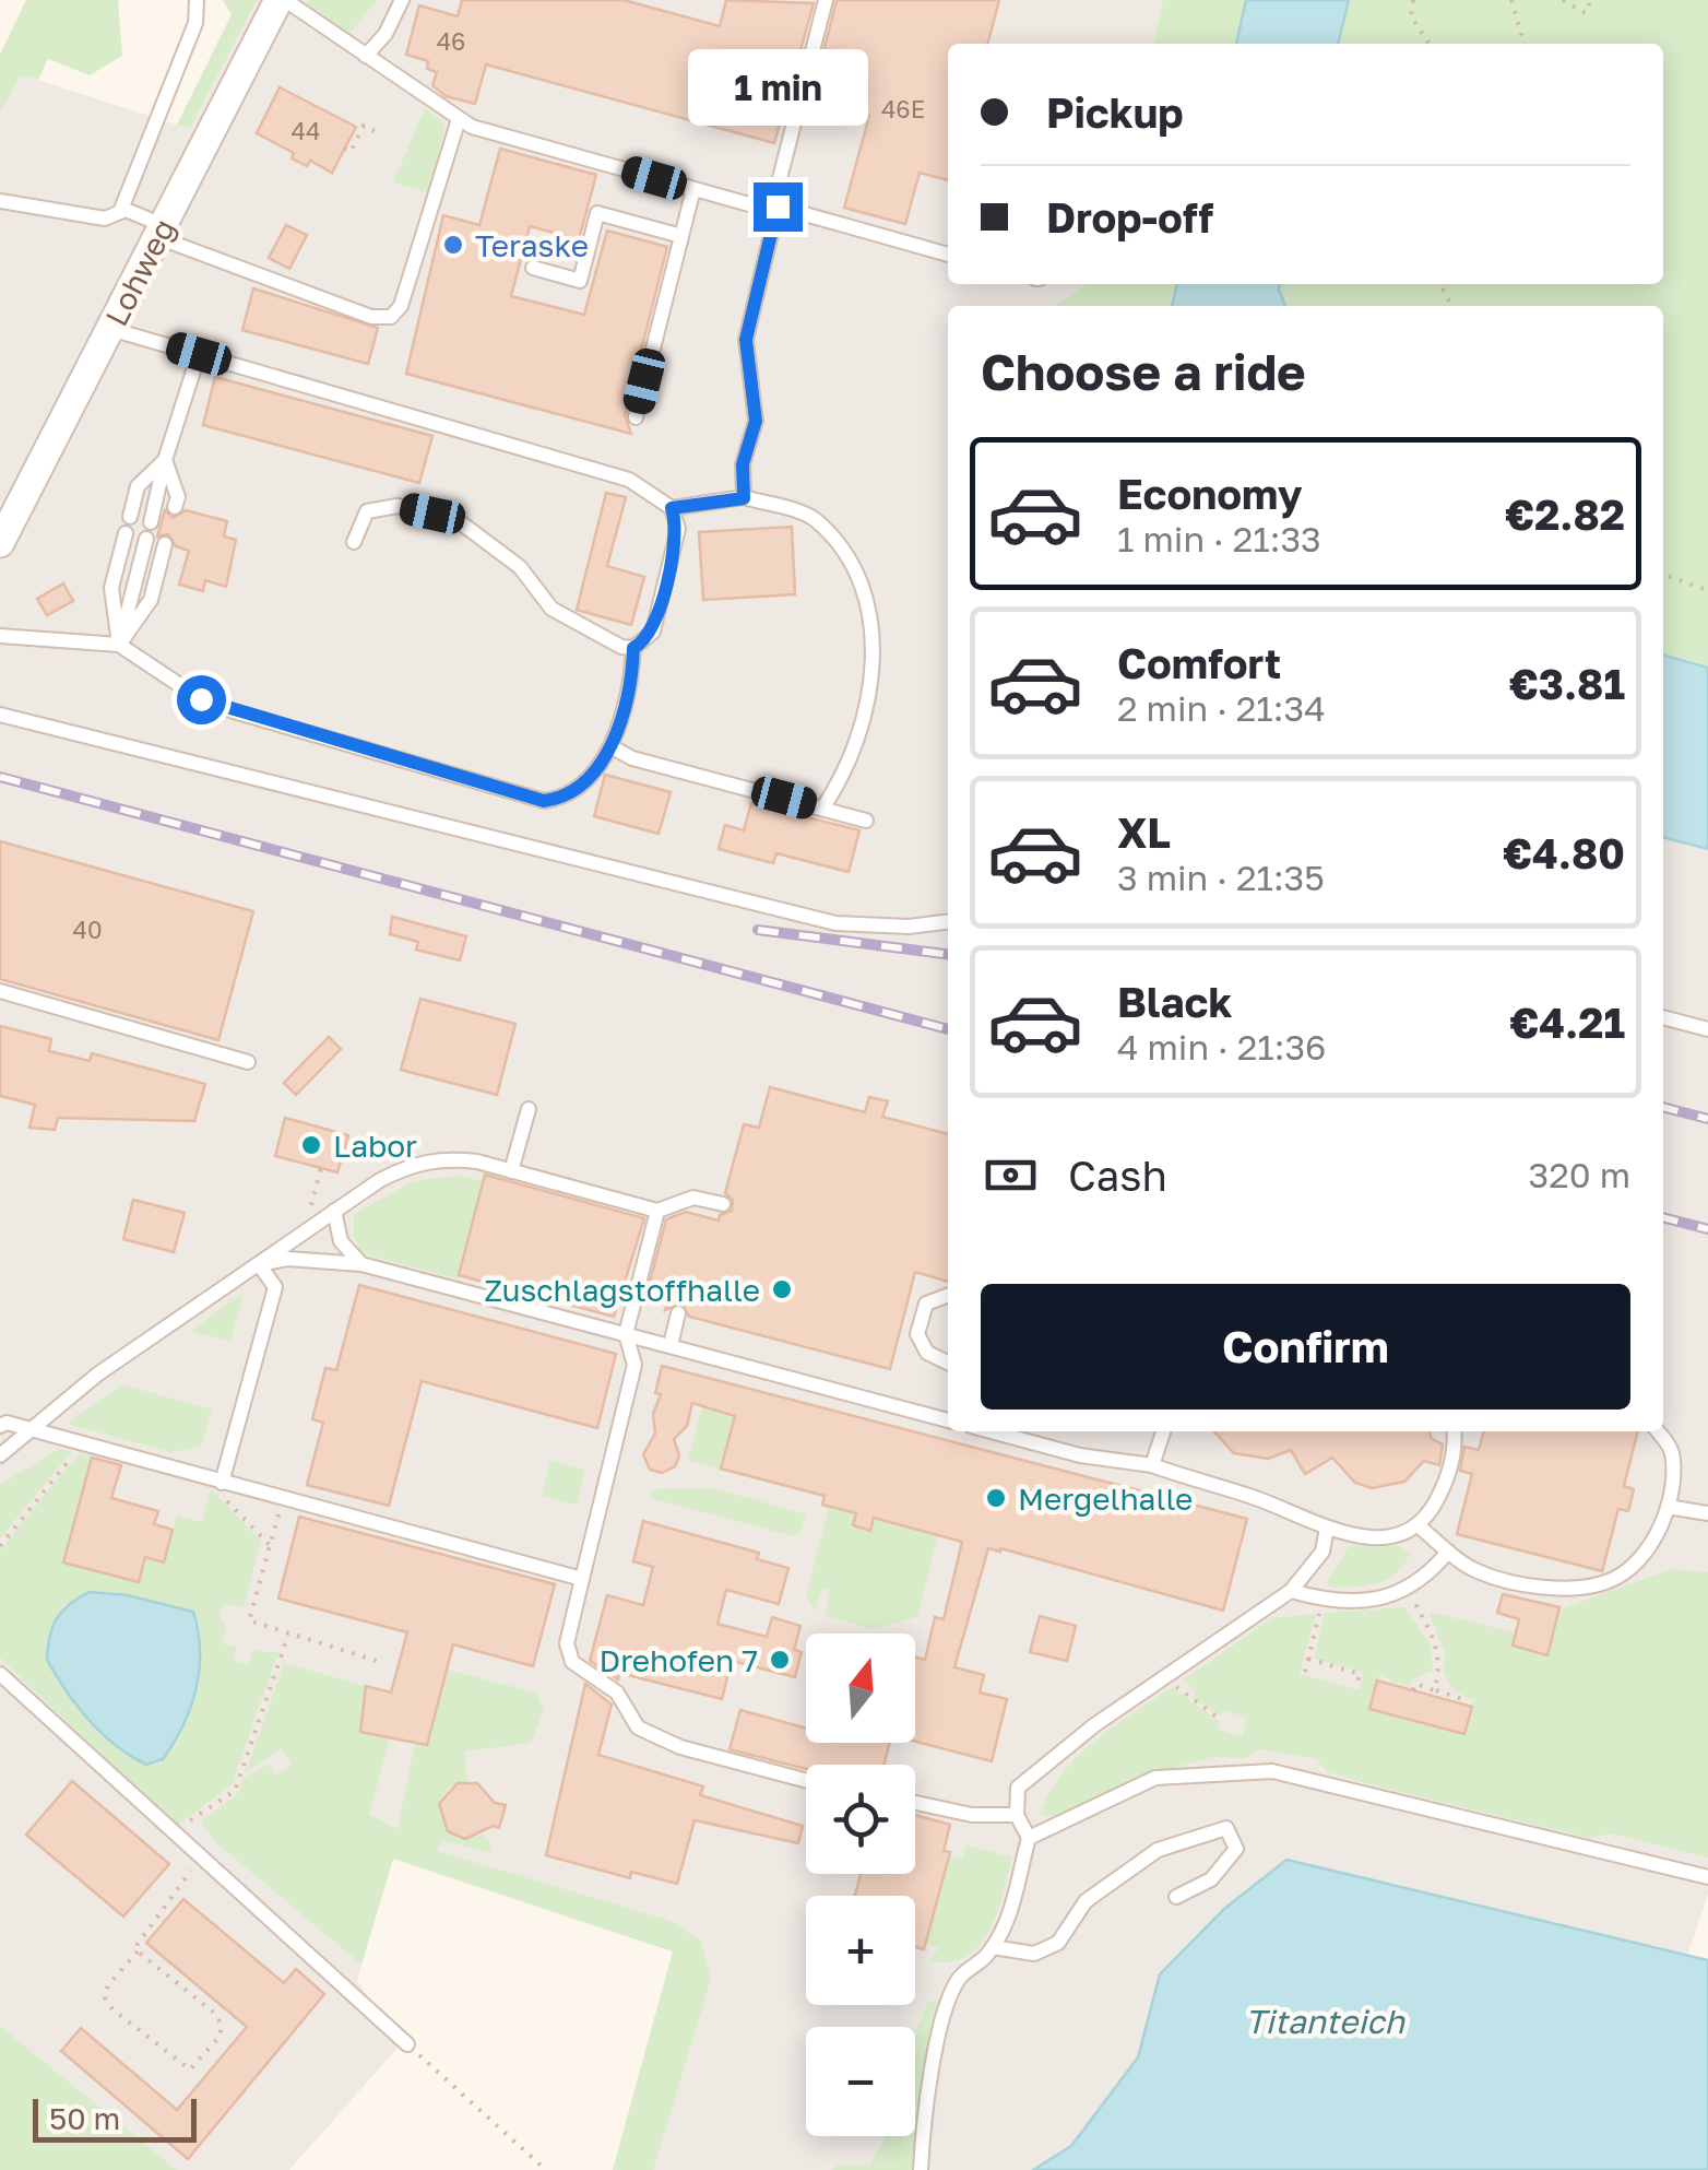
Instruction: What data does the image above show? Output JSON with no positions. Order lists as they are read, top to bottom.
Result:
{
  "streets": {
    "street": ["Lohweg"]
  },
  "water": ["Titanteich"],
  "places": [
    "Teraske",
    "Labor",
    "Zuschlagstoffhalle",
    "Mergelhalle",
    "Drehofen 7"
  ],
  "house_numbers": [
    "46",
    "46E",
    "44",
    "40"
  ],
  "scale_bar": "50 m",
  "north": "top",
  "page": {
    "banner": ["Pickup", "Drop-off"],
    "bubble": "1 min",
    "heading": "Choose a ride",
    "list": [
      {
        "name": "Economy",
        "note": "1 min · 21:33",
        "value": "€2.82"
      },
      {
        "name": "Comfort",
        "note": "2 min · 21:34",
        "value": "€3.81"
      },
      {
        "name": "XL",
        "note": "3 min · 21:35",
        "value": "€4.80"
      },
      {
        "name": "Black",
        "note": "4 min · 21:36",
        "value": "€4.21"
      }
    ],
    "pay": ["Cash", "320 m"],
    "buttons": "Confirm",
    "map_buttons": ["+", "−"],
    "scale": "50 m"
  }
}
